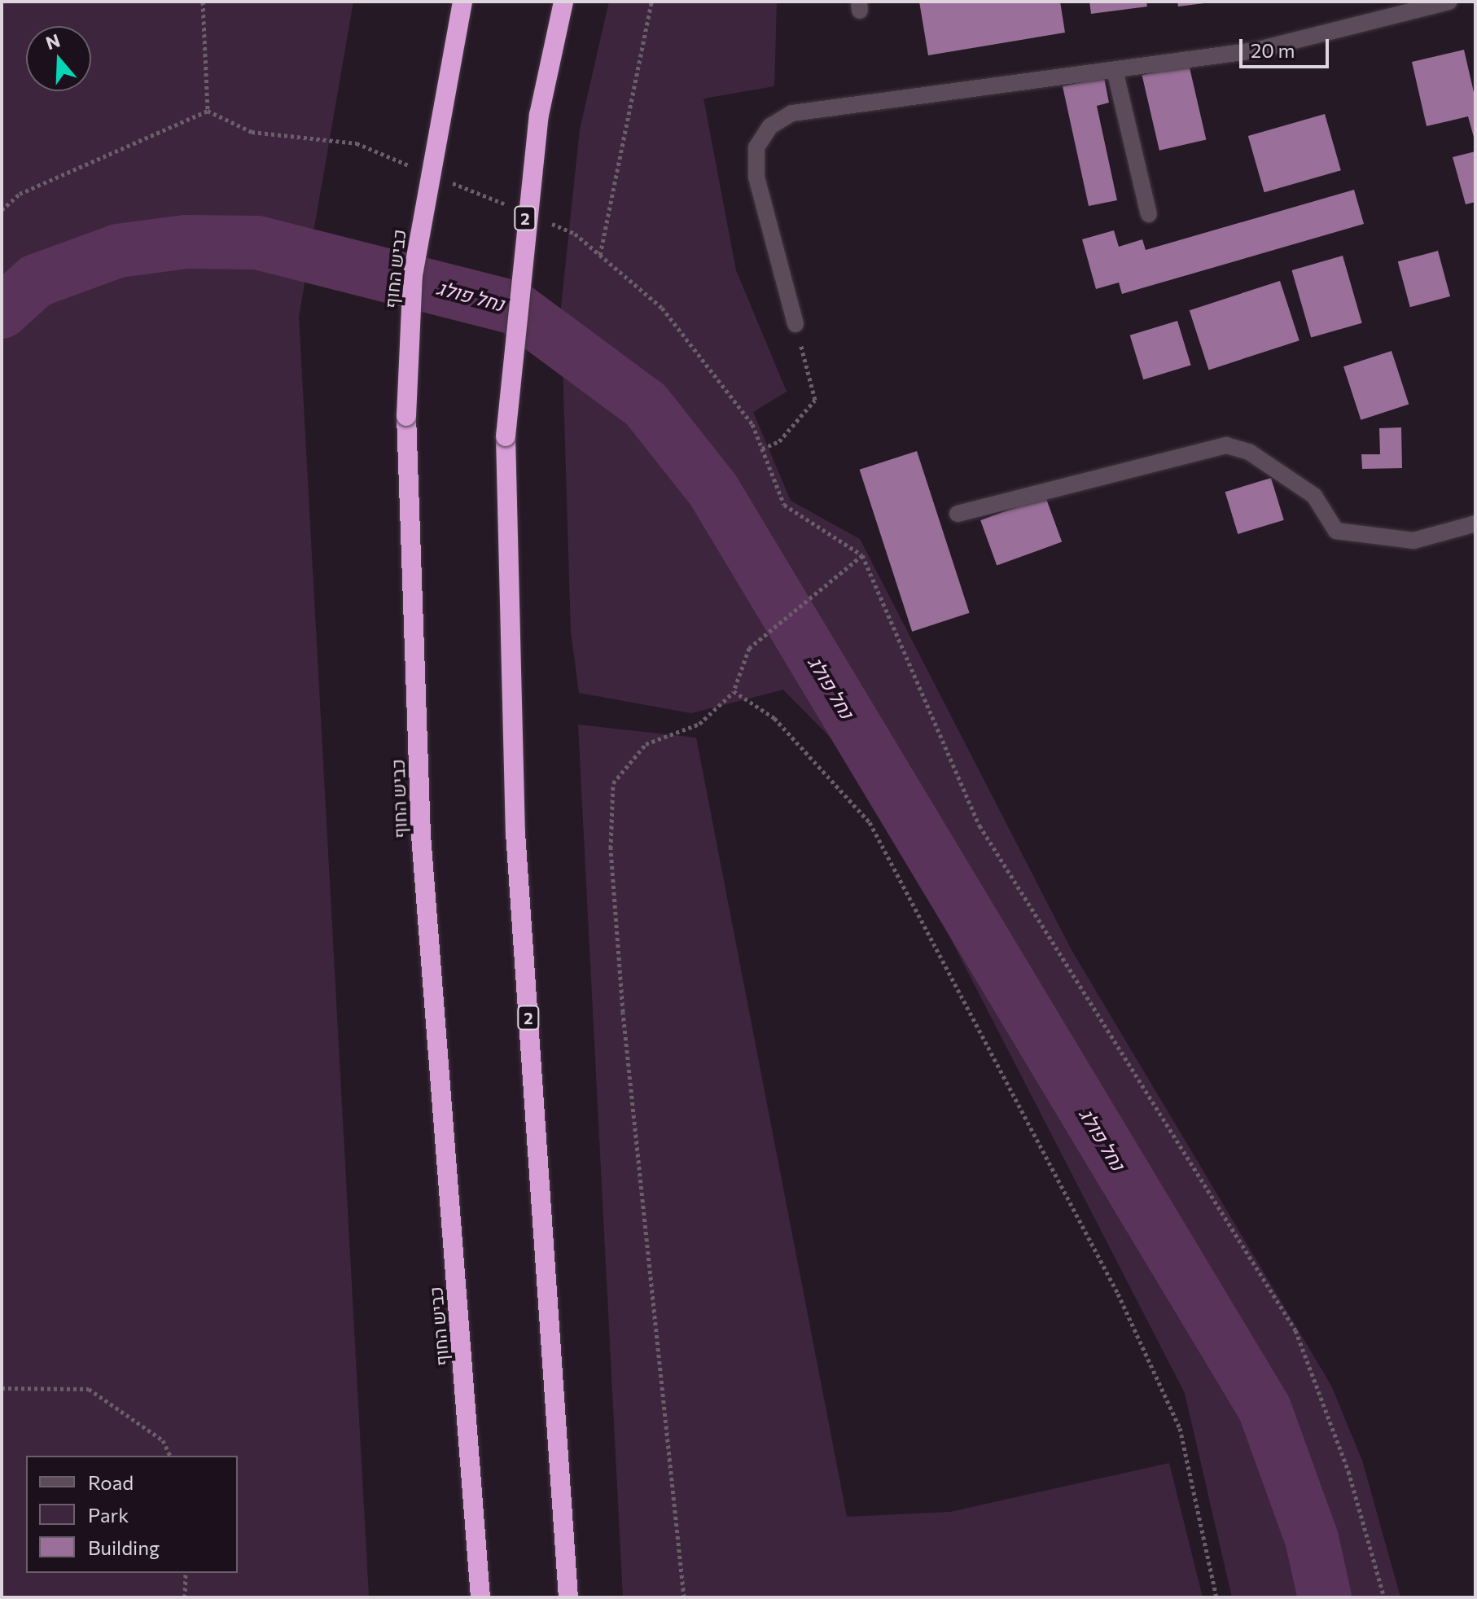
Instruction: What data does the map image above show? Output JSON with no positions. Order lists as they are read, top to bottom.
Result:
{
  "streets": {
    "highway": ["2", "כביש החוף"]
  },
  "water": ["נחל פולג"],
  "legend": ["Road", "Park", "Building"],
  "scale_bar": "20 m",
  "north": "top"
}
